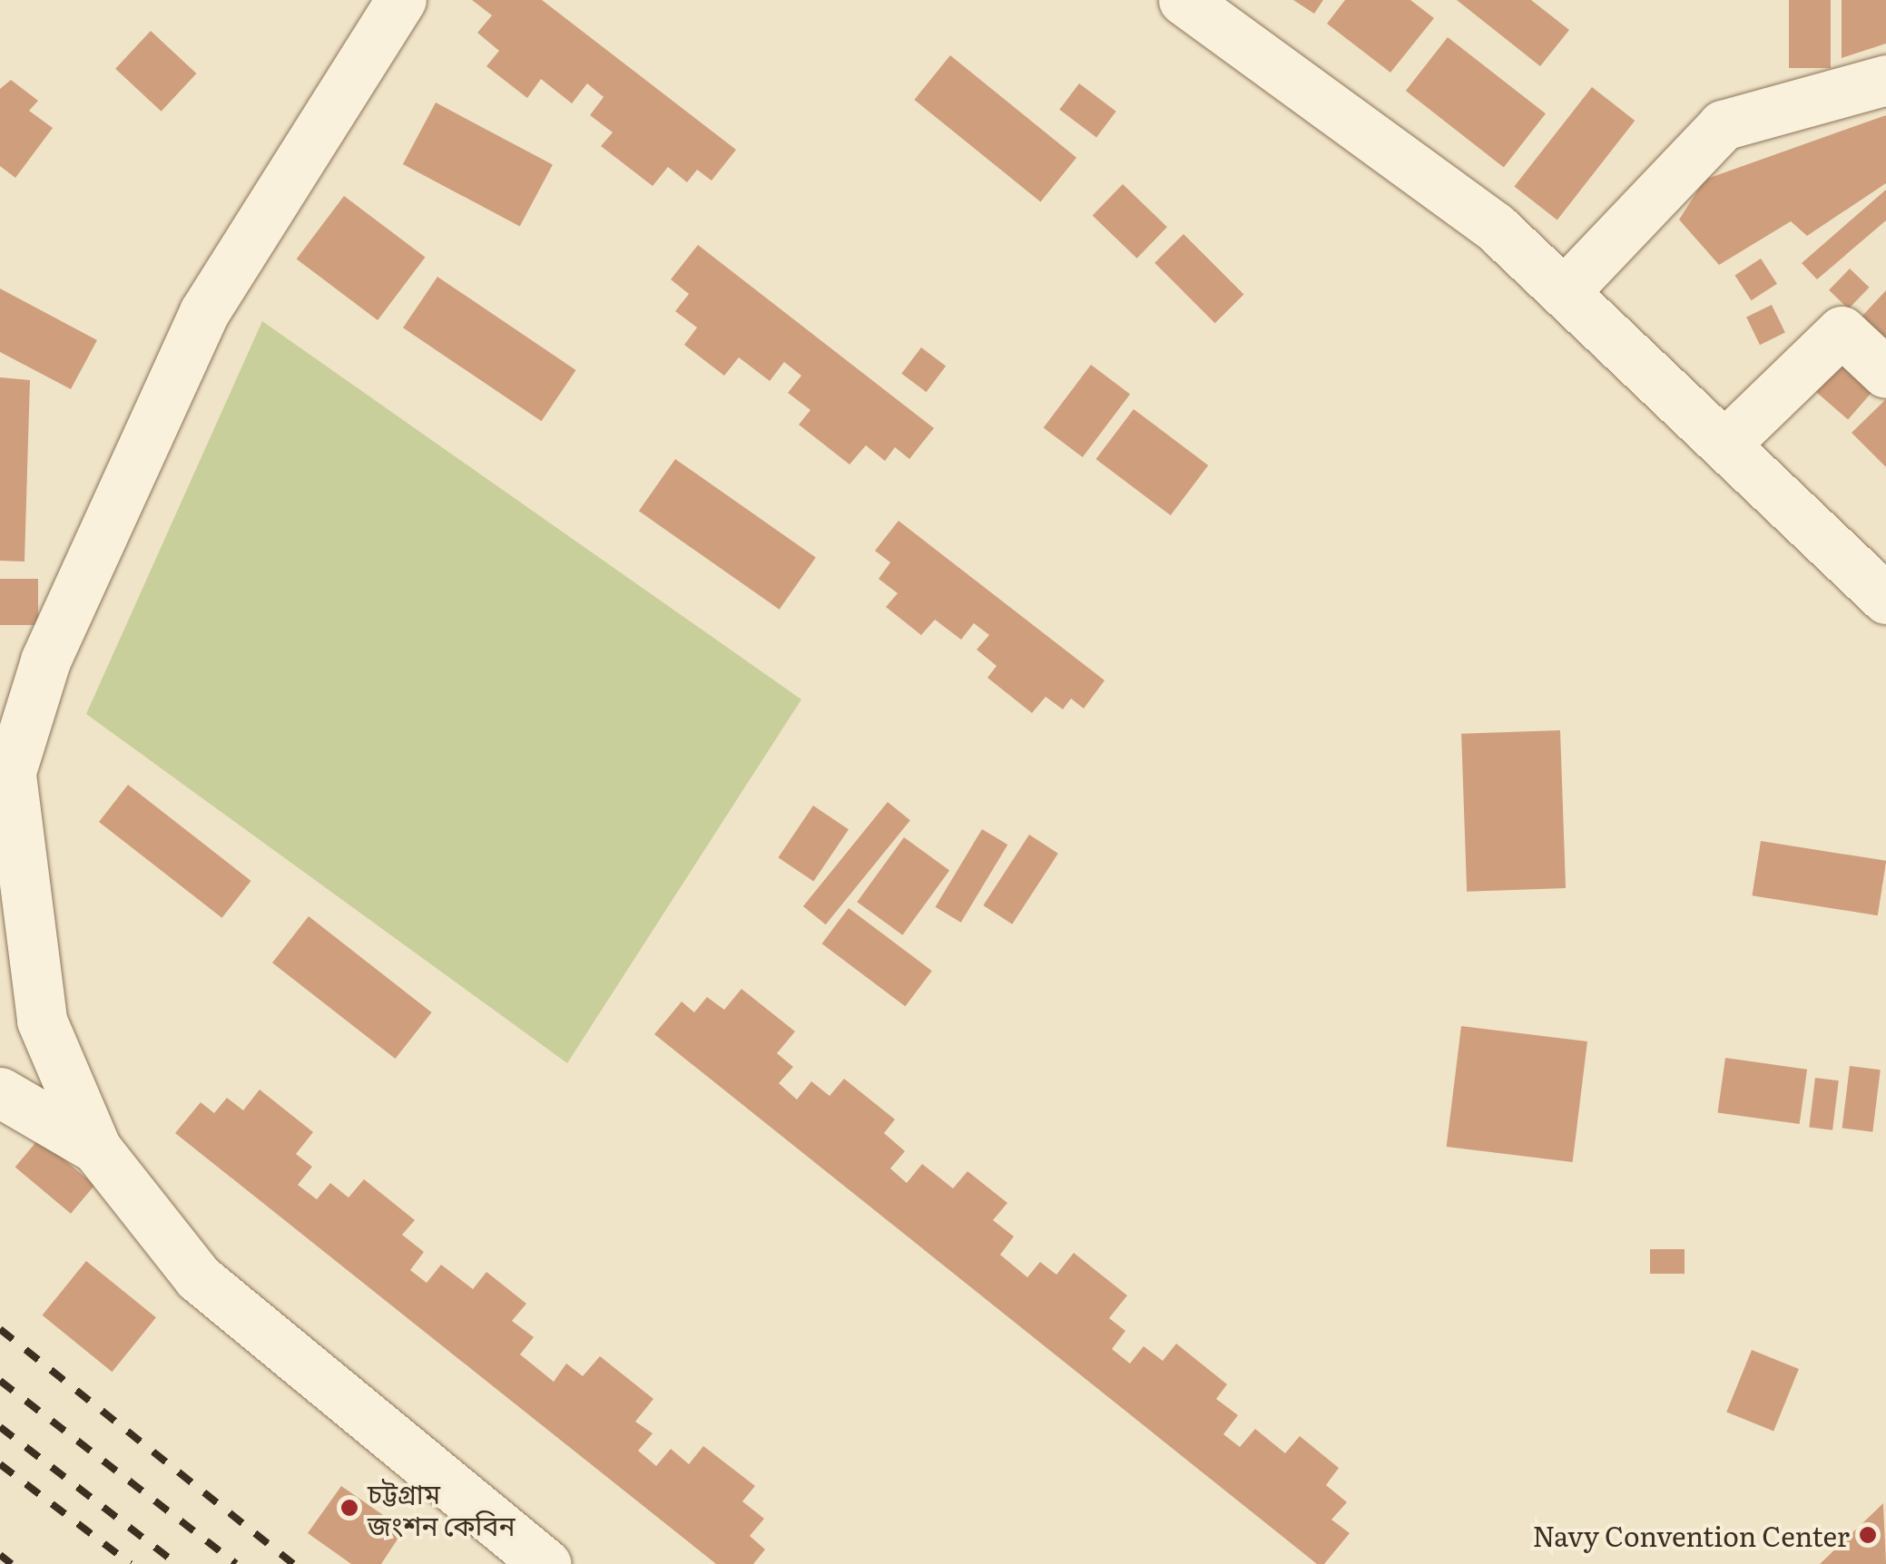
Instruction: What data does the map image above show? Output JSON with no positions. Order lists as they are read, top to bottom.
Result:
{
  "places": ["চট্টগ্রাম জংশন কেবিন", "Navy Convention Center"]
}
